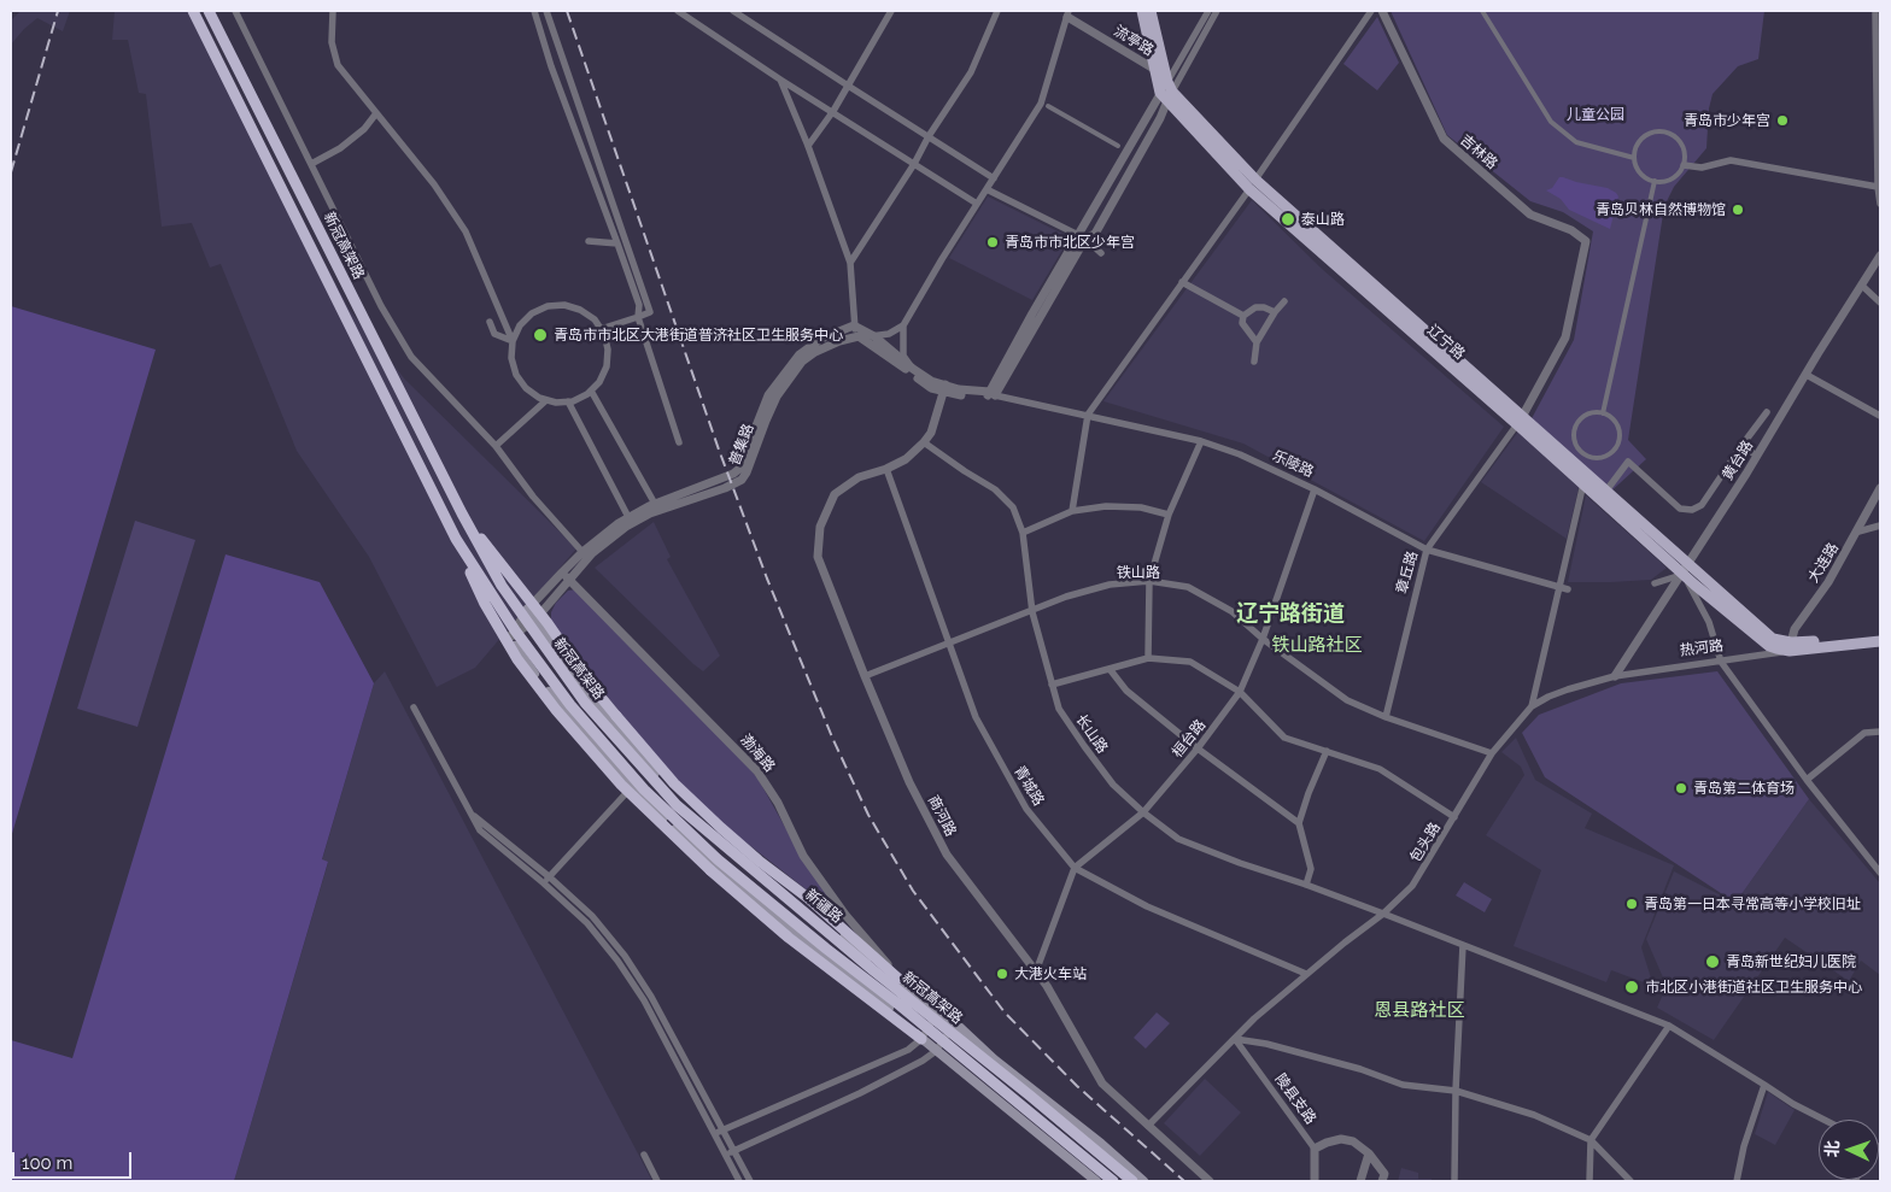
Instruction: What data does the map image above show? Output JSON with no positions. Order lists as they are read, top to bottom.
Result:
{
  "streets": {
    "highway": ["新冠高架路"],
    "main road": ["辽宁路", "热河路", "新疆路"],
    "street": [
      "流亭路",
      "吉林路",
      "普集路",
      "黄台路",
      "乐陵路",
      "大连路",
      "铁山路",
      "章丘路",
      "长山路",
      "桓台路",
      "渤海路",
      "青城路",
      "商河路",
      "包头路",
      "陵县支路"
    ]
  },
  "crossings": [
    ["吉林路", "章丘路"],
    ["辽宁路", "黄台路"],
    ["辽宁路", "大连路"],
    ["辽宁路", "章丘路"],
    ["辽宁路", "热河路"],
    ["辽宁路", "包头路"],
    ["普集路", "乐陵路"],
    ["普集路", "渤海路"],
    ["普集路", "新疆路"],
    ["黄台路", "热河路"],
    ["乐陵路", "章丘路"],
    ["乐陵路", "桓台路"],
    ["乐陵路", "商河路"],
    ["乐陵路", "包头路"],
    ["大连路", "热河路"],
    ["铁山路", "章丘路"],
    ["铁山路", "长山路"],
    ["铁山路", "桓台路"],
    ["铁山路", "青城路"],
    ["铁山路", "商河路"],
    ["铁山路", "包头路"],
    ["热河路", "包头路"],
    ["长山路", "桓台路"],
    ["长山路", "商河路"],
    ["长山路", "包头路"],
    ["桓台路", "青城路"],
    ["渤海路", "新疆路"],
    ["青城路", "商河路"],
    ["青城路", "包头路"],
    ["商河路", "包头路"],
    ["包头路", "陵县支路"]
  ],
  "districts": ["辽宁路街道", "铁山路社区", "恩县路社区"],
  "parks": ["儿童公园"],
  "places": [
    "青岛市少年宫",
    "青岛贝林自然博物馆",
    "泰山路",
    "青岛市市北区少年宫",
    "青岛市市北区大港街道普济社区卫生服务中心",
    "青岛第二体育场",
    "青岛第一日本寻常高等小学校旧址",
    "青岛新世纪妇儿医院",
    "大港火车站",
    "市北区小港街道社区卫生服务中心"
  ],
  "scale_bar": "100 m",
  "north": "left"
}
